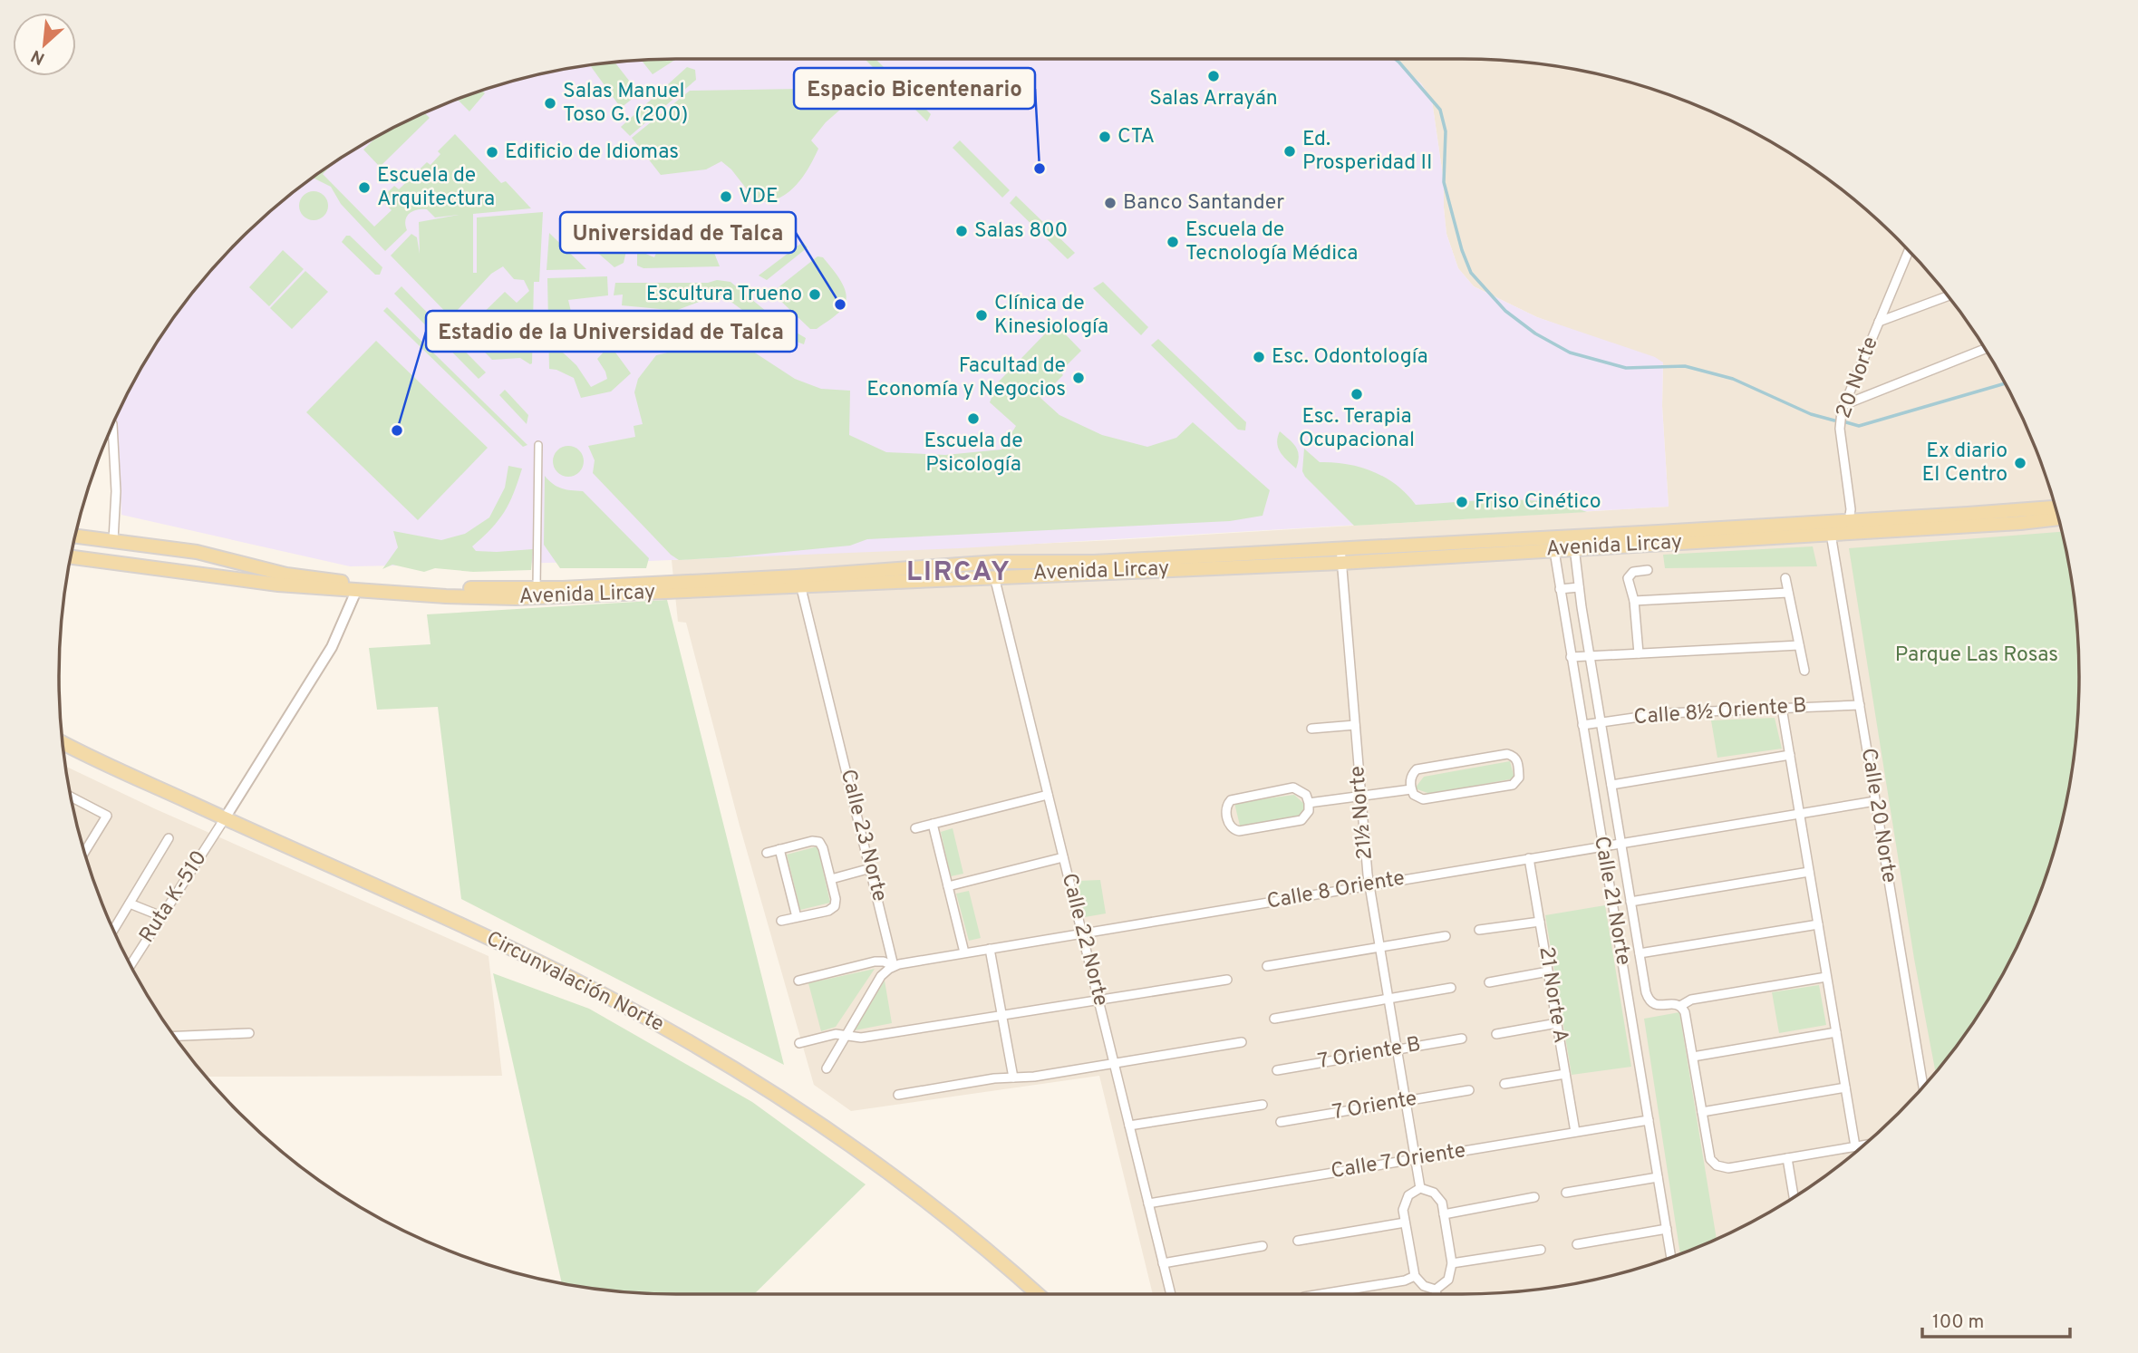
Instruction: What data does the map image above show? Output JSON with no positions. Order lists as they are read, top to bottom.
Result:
{
  "streets": {
    "main road": ["Avenida Lircay", "Circunvalación Norte"],
    "street": [
      "20 Norte",
      "Calle 8½ Oriente B",
      "21½ Norte",
      "Calle 20 Norte",
      "Calle 23 Norte",
      "Calle 8 Oriente",
      "Ruta K-510",
      "Calle 21 Norte",
      "Calle 22 Norte",
      "21 Norte A",
      "7 Oriente B",
      "7 Oriente",
      "Calle 7 Oriente"
    ]
  },
  "crossings": [
    ["20 Norte", "Avenida Lircay"],
    ["Avenida Lircay", "21½ Norte"],
    ["Avenida Lircay", "Calle 20 Norte"],
    ["Avenida Lircay", "Calle 23 Norte"],
    ["Avenida Lircay", "Calle 21 Norte"],
    ["Avenida Lircay", "Calle 22 Norte"],
    ["Calle 8½ Oriente B", "Calle 20 Norte"],
    ["Calle 8½ Oriente B", "Calle 21 Norte"],
    ["21½ Norte", "Calle 8 Oriente"],
    ["21½ Norte", "7 Oriente B"],
    ["21½ Norte", "7 Oriente"],
    ["21½ Norte", "Calle 7 Oriente"],
    ["Calle 20 Norte", "Calle 8 Oriente"],
    ["Calle 23 Norte", "Calle 8 Oriente"],
    ["Calle 8 Oriente", "Calle 21 Norte"],
    ["Calle 8 Oriente", "Calle 22 Norte"],
    ["Calle 8 Oriente", "21 Norte A"],
    ["Ruta K-510", "Circunvalación Norte"],
    ["Calle 21 Norte", "Calle 7 Oriente"],
    ["Calle 22 Norte", "Calle 7 Oriente"],
    ["21 Norte A", "Calle 7 Oriente"]
  ],
  "districts": ["LIRCAY"],
  "parks": ["Parque Las Rosas"],
  "places": [
    "Salas Arrayán",
    "Salas Manuel Toso G. (200)",
    "CTA",
    "Ed. Prosperidad II",
    "Edificio de Idiomas",
    "Espacio Bicentenario",
    "Escuela de Arquitectura",
    "VDE",
    "Banco Santander",
    "Salas 800",
    "Escuela de Tecnología Médica",
    "Escultura Trueno",
    "Universidad de Talca",
    "Clínica de Kinesiología",
    "Esc. Odontología",
    "Facultad de Economía y Negocios",
    "Esc. Terapia Ocupacional",
    "Escuela de Psicología",
    "Estadio de la Universidad de Talca",
    "Ex diario El Centro",
    "Friso Cinético"
  ],
  "scale_bar": "100 m",
  "north": "bottom left"
}
